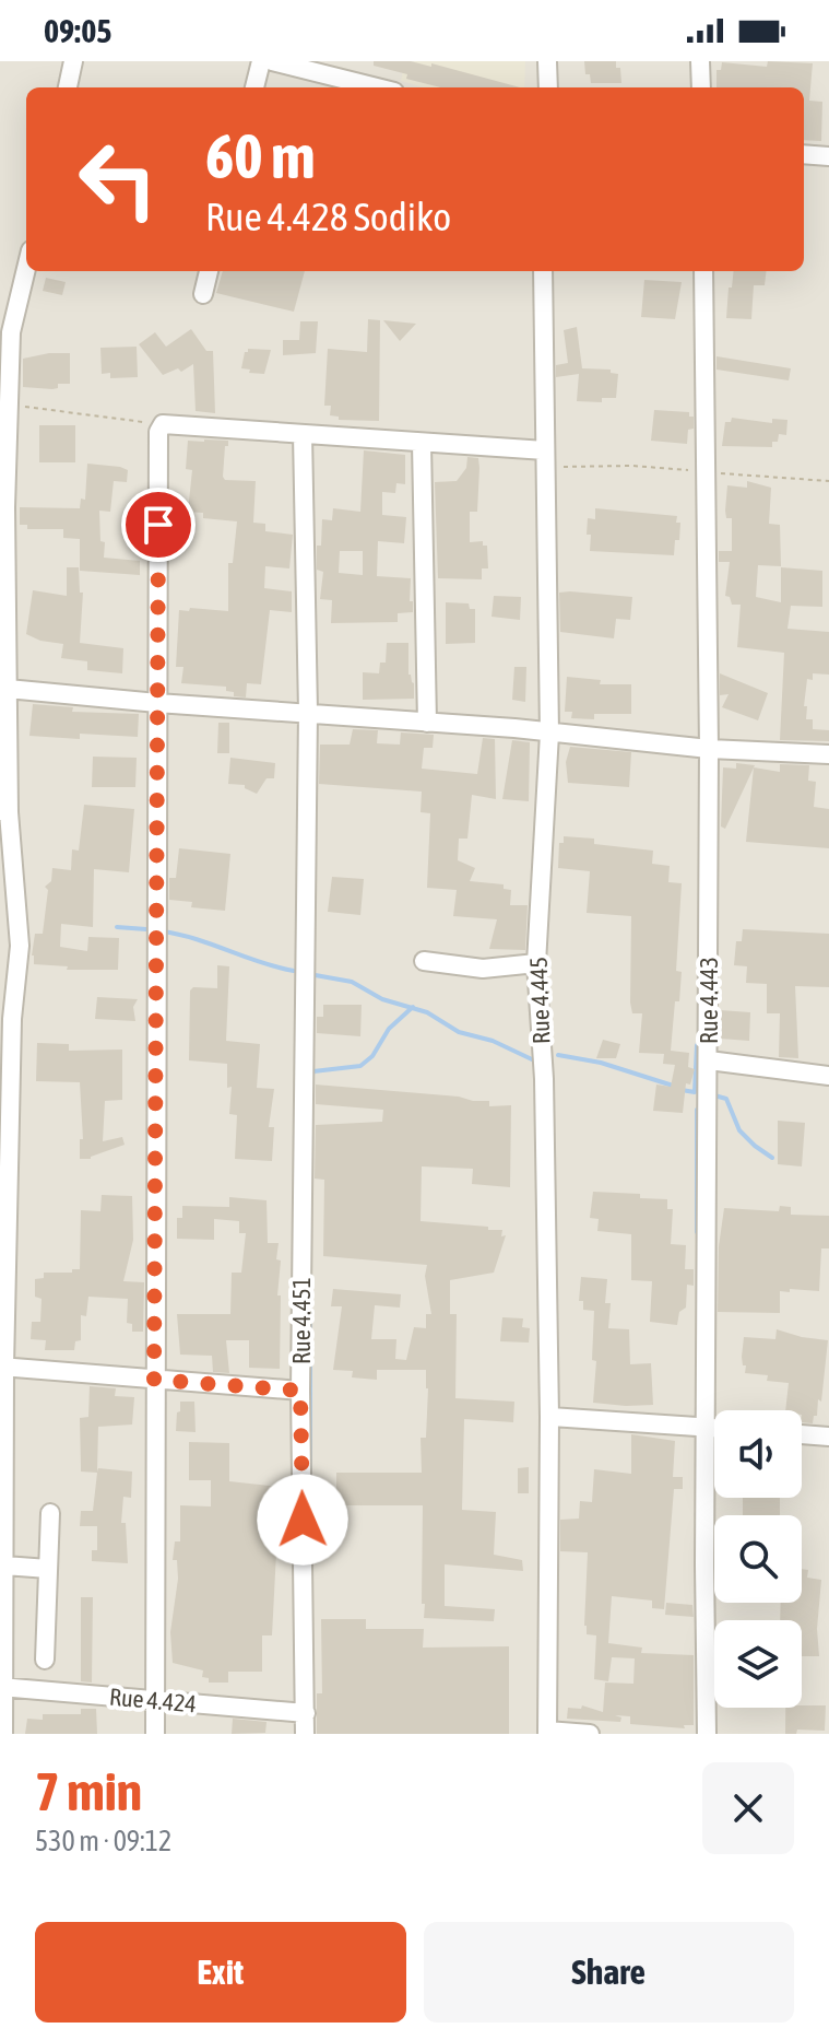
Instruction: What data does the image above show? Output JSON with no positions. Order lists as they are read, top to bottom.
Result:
{
  "streets": {
    "street": [
      "Rue 4.445",
      "Rue 4.443",
      "Rue 4.451",
      "Rue 4.424"
    ]
  },
  "crossings": [
    ["Rue 4.451", "Rue 4.424"]
  ],
  "page": {
    "status": "09:05",
    "turn": ["60 m", "Rue 4.428 Sodiko"],
    "heading": ["7 min", "530 m · 09:12"],
    "buttons": ["Exit", "Share"]
  }
}
